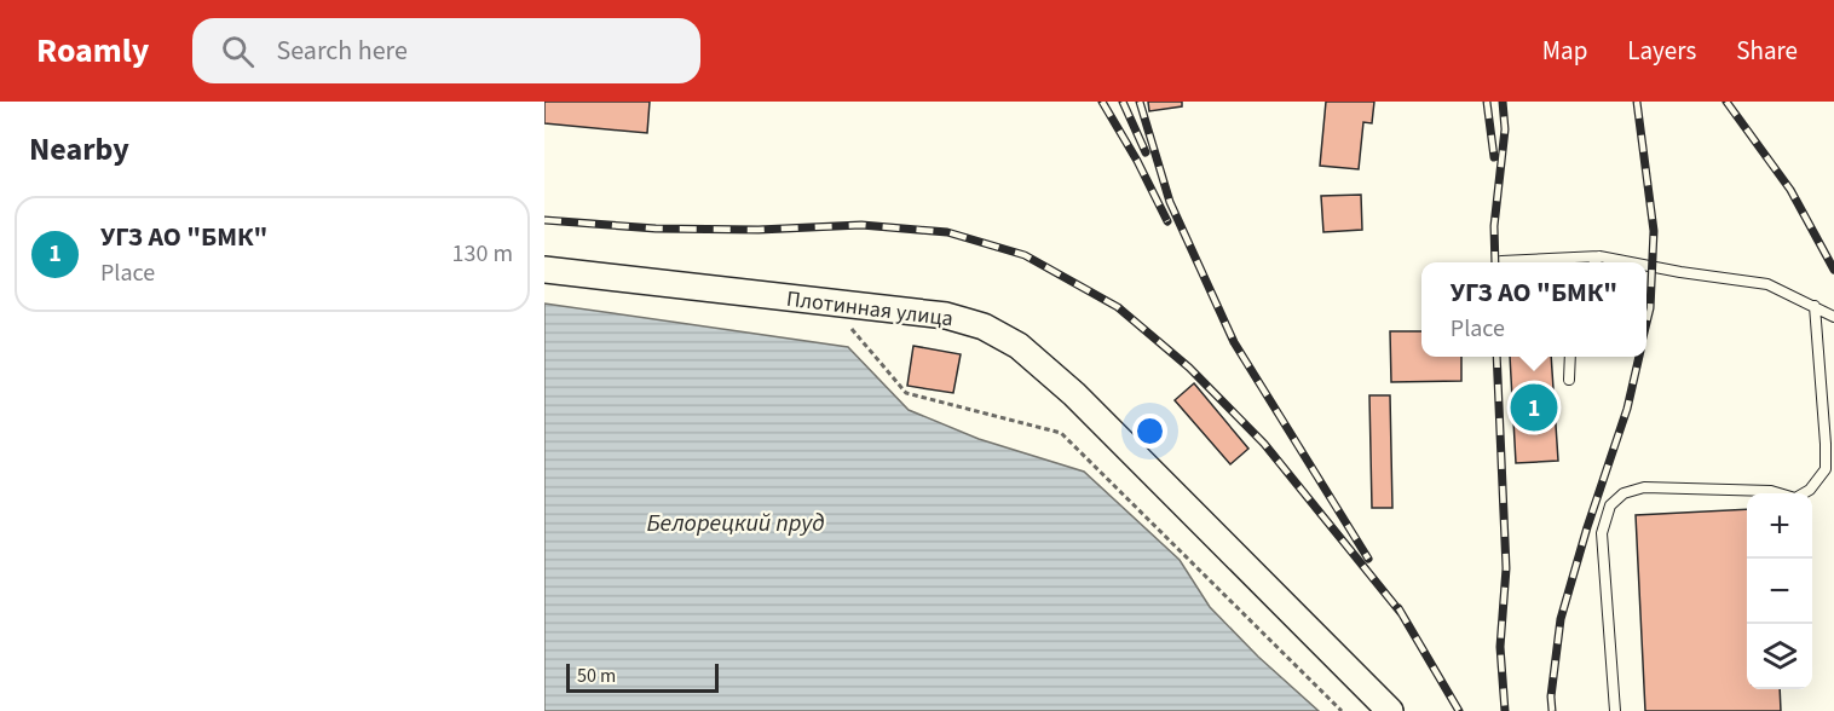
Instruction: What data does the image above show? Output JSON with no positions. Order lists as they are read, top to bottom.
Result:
{
  "streets": {
    "street": ["Плотинная улица"]
  },
  "water": ["Белорецкий пруд"],
  "scale_bar": "50 m",
  "page": {
    "header": "Roamly",
    "search": "Search here",
    "nav": ["Map", "Layers", "Share"],
    "heading": "Nearby",
    "list": [
      {
        "mark": "1",
        "name": "УГЗ АО \"БМК\"",
        "note": "Place",
        "value": "130 m"
      }
    ],
    "popup": ["УГЗ АО \"БМК\"", "Place"],
    "pins": "1",
    "map_buttons": ["+", "−"],
    "scale": "50 m"
  }
}
